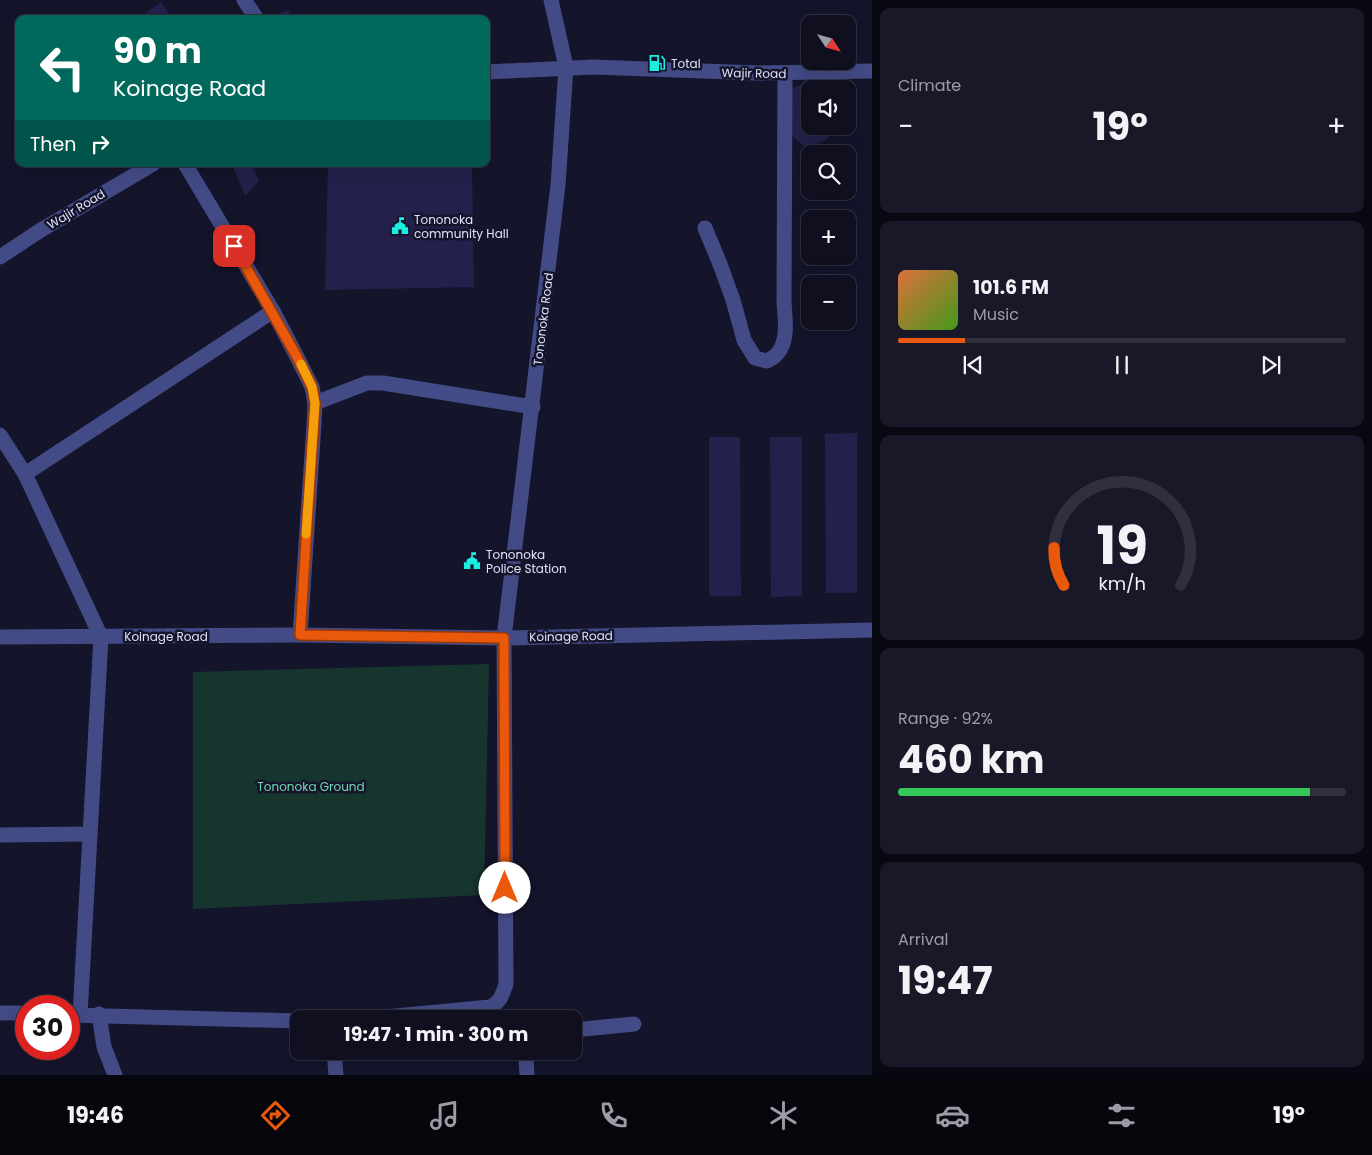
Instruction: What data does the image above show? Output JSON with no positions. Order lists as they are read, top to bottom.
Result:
{
  "streets": {
    "street": ["Wajir Road", "Tononoka Road", "Koinage Road"]
  },
  "crossings": [
    ["Wajir Road", "Tononoka Road"],
    ["Tononoka Road", "Koinage Road"]
  ],
  "parks": ["Tononoka Ground"],
  "places": {
    "fuel station": ["Total"],
    "public building": ["Tononoka community Hall", "Tononoka Police Station"]
  },
  "north": "bottom right",
  "page": {
    "tile": [
      "Climate",
      ["Range · 92%", "460 km"],
      ["Arrival", "19:47"]
    ],
    "map_buttons": ["+", "−"],
    "turn": ["90 m", "Koinage Road"],
    "heat": ["−", "19°", "+"],
    "then": "Then",
    "song": ["101.6 FM", "Music"],
    "limit": "30",
    "trip": "19:47 · 1 min · 300 m",
    "tabs": ["19:46", "19°"],
    "gauge": ["19", "km/h"]
  }
}
